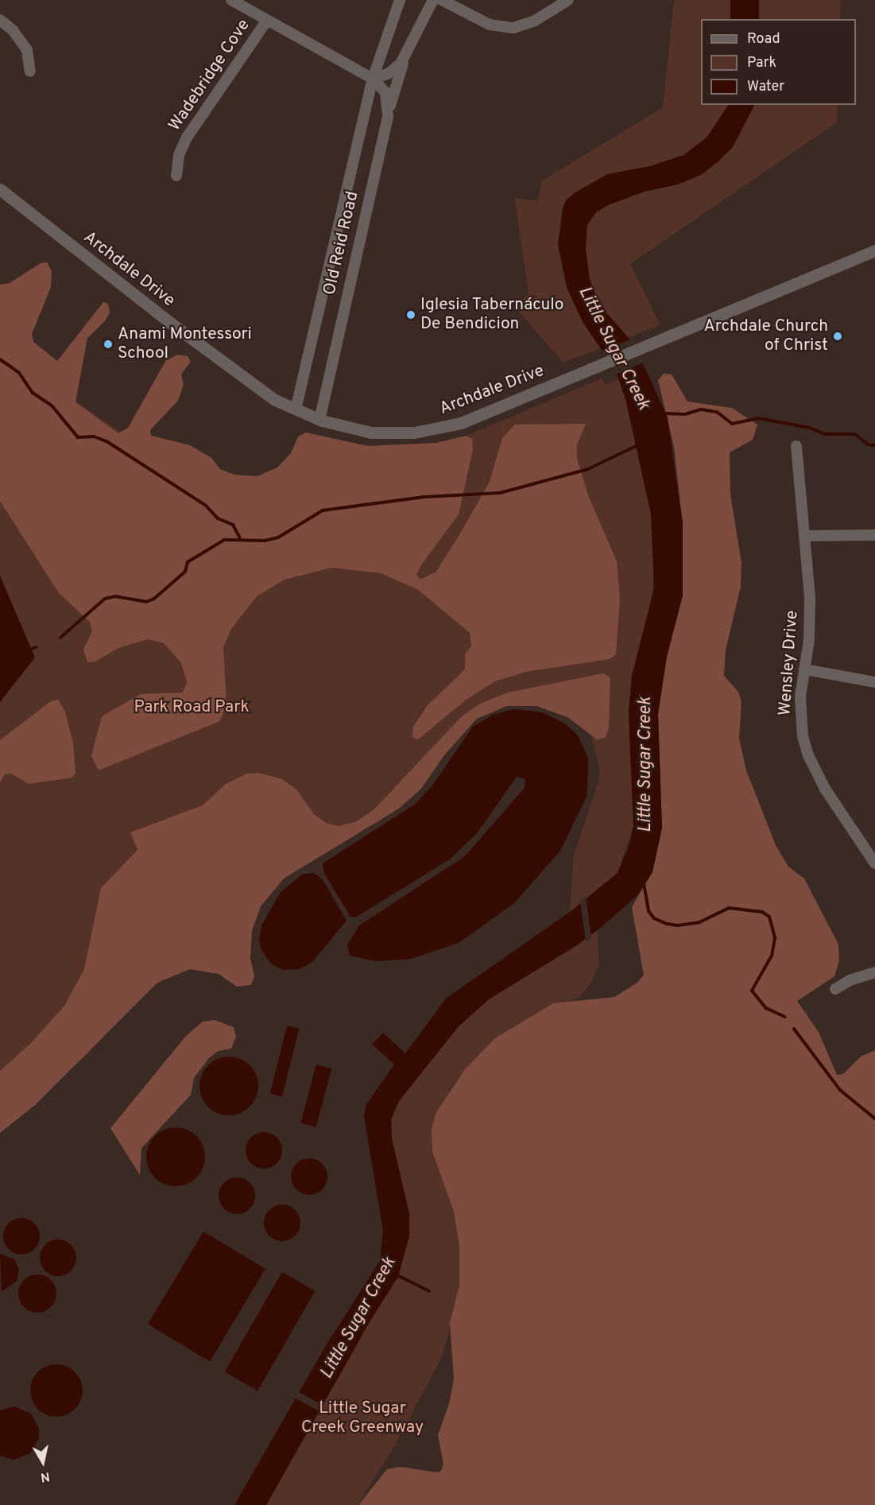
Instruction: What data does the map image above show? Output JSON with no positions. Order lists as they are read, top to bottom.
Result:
{
  "streets": {
    "street": [
      "Wadebridge Cove",
      "Old Reid Road",
      "Archdale Drive",
      "Wensley Drive"
    ]
  },
  "crossings": [
    ["Wadebridge Cove", "Old Reid Road"],
    ["Old Reid Road", "Archdale Drive"]
  ],
  "water": ["Little Sugar Creek"],
  "parks": ["Park Road Park", "Little Sugar Creek Greenway"],
  "places": ["Iglesia Tabernáculo De Bendicion", "Archdale Church of Christ", "Anami Montessori School"],
  "legend": ["Road", "Park", "Water"],
  "north": "bottom"
}
